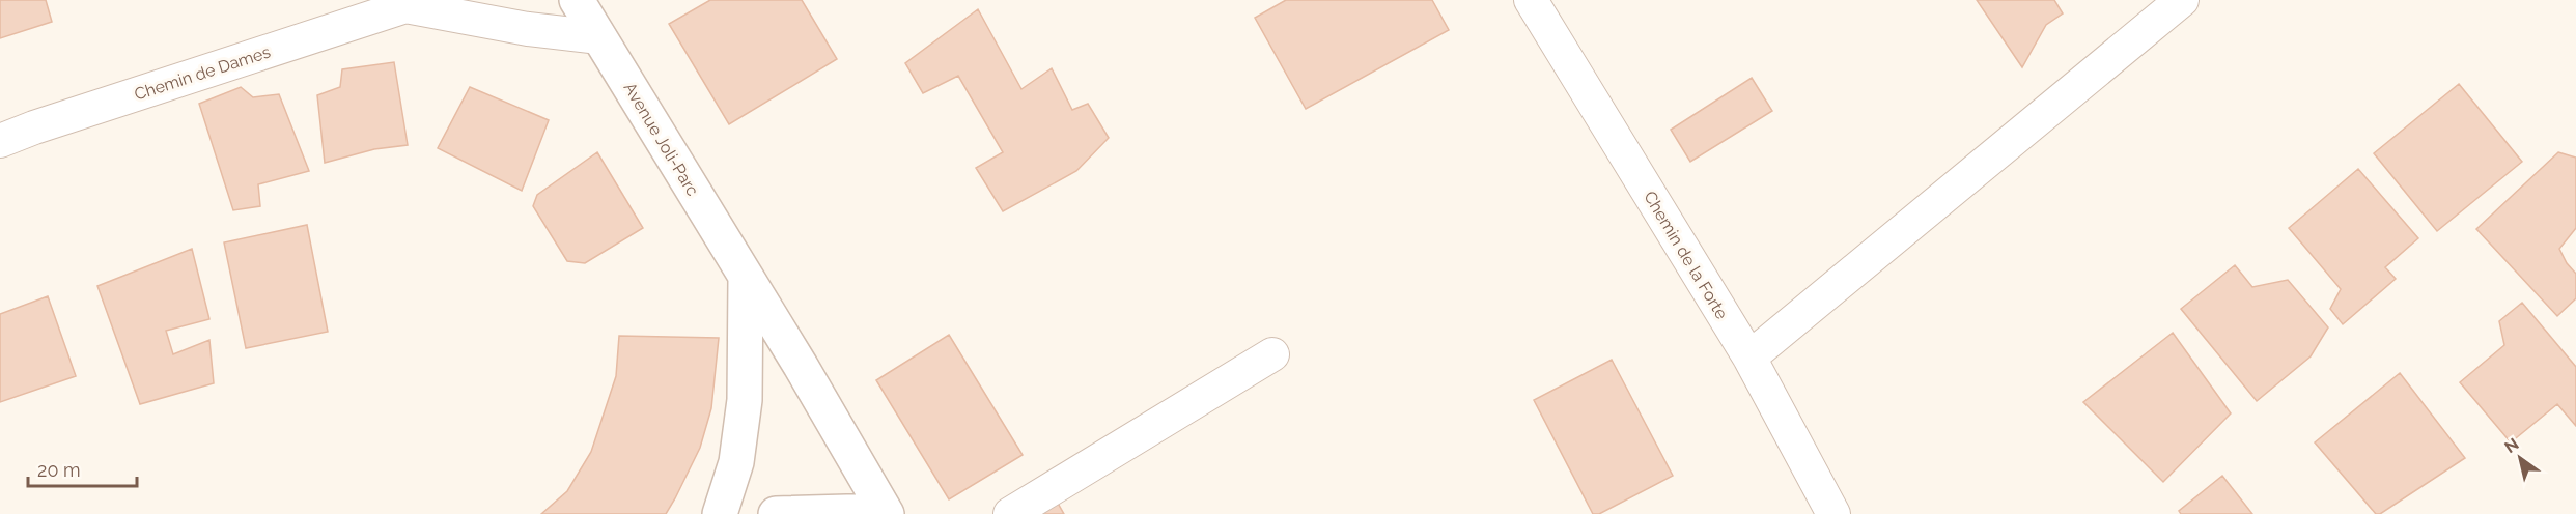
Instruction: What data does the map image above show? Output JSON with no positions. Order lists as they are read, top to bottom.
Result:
{
  "streets": {
    "street": ["Chemin de Dames", "Avenue Joli-Parc", "Chemin de la Forte"]
  },
  "scale_bar": "20 m",
  "north": "top left"
}
